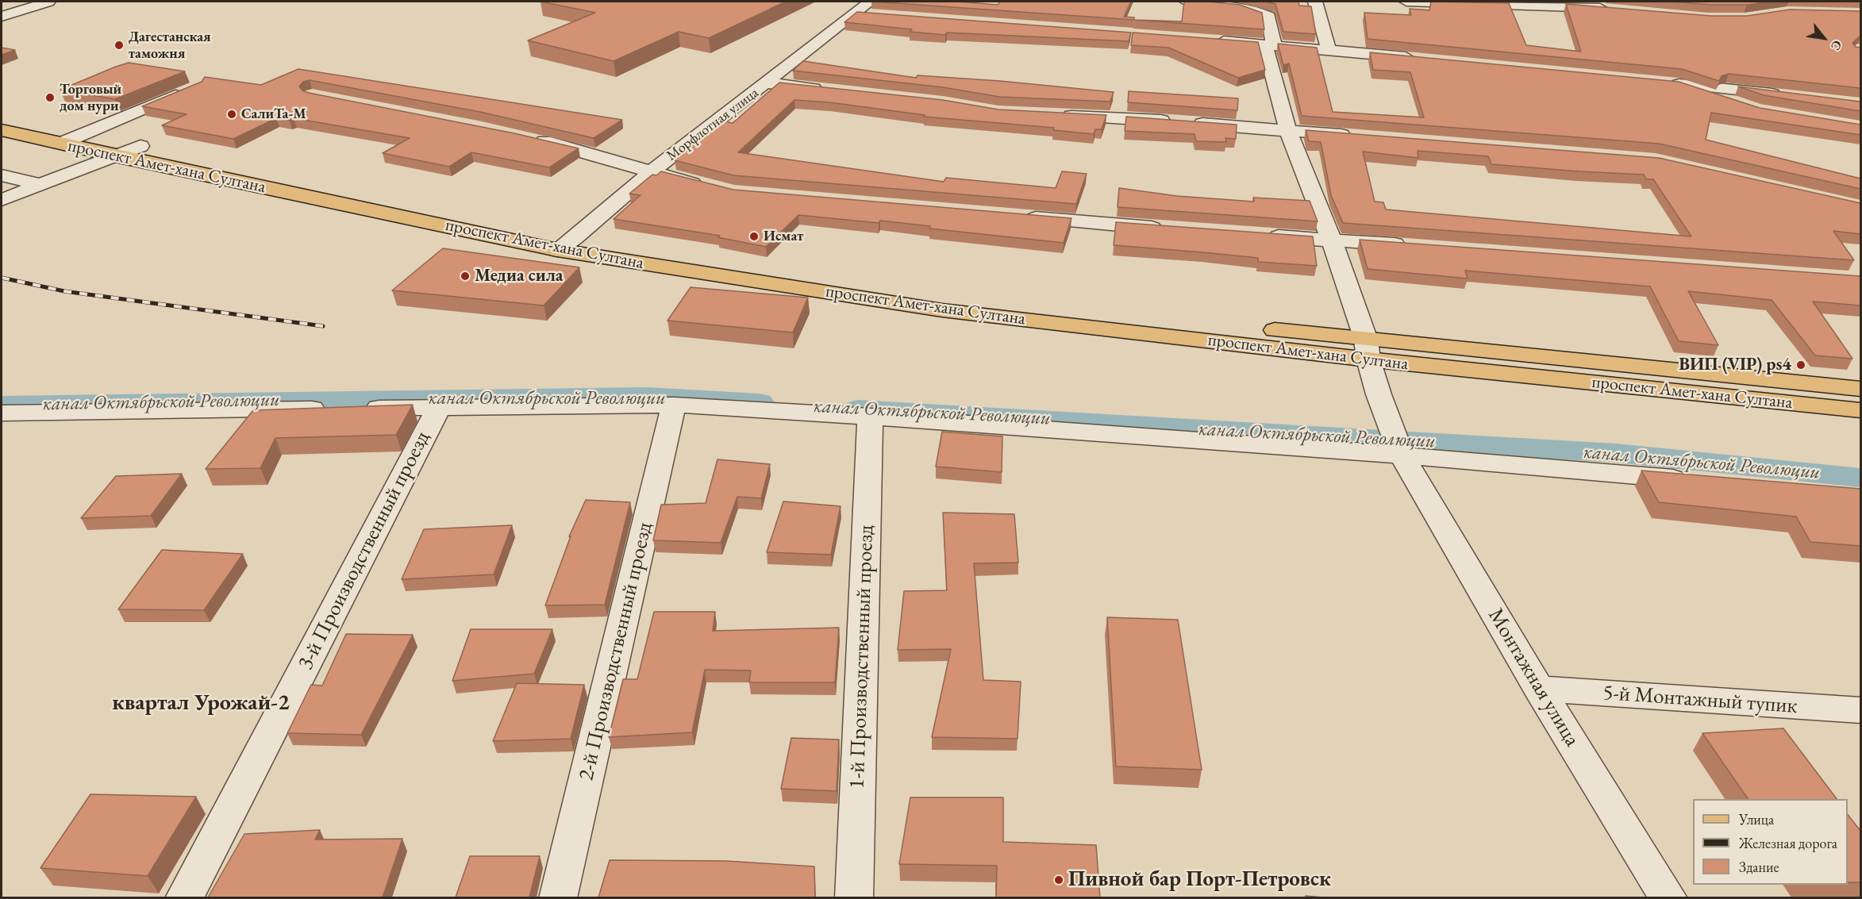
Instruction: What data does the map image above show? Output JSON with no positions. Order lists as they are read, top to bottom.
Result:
{
  "streets": {
    "main road": ["проспект Амет-хана Султана"],
    "street": [
      "Морфлотная улица",
      "3-й Производственный проезд",
      "2-й Производственный проезд",
      "1-й Производственный проезд",
      "Монтажная улица",
      "5-й Монтажный тупик"
    ]
  },
  "crossings": [
    ["Морфлотная улица", "проспект Амет-хана Султана"],
    ["проспект Амет-хана Султана", "Монтажная улица"],
    ["Монтажная улица", "5-й Монтажный тупик"]
  ],
  "districts": ["квартал Урожай-2"],
  "water": ["канал Октябрьской Революции"],
  "places": [
    "Дагестанская таможня",
    "Торговый дом нури",
    "СалиТа-М",
    "Исмат",
    "Медиа сила",
    "ВИП (VIP) ps4",
    "Пивной бар Порт-Петровск"
  ],
  "legend": ["Улица", "Железная дорога", "Здание"],
  "north": "bottom right"
}
